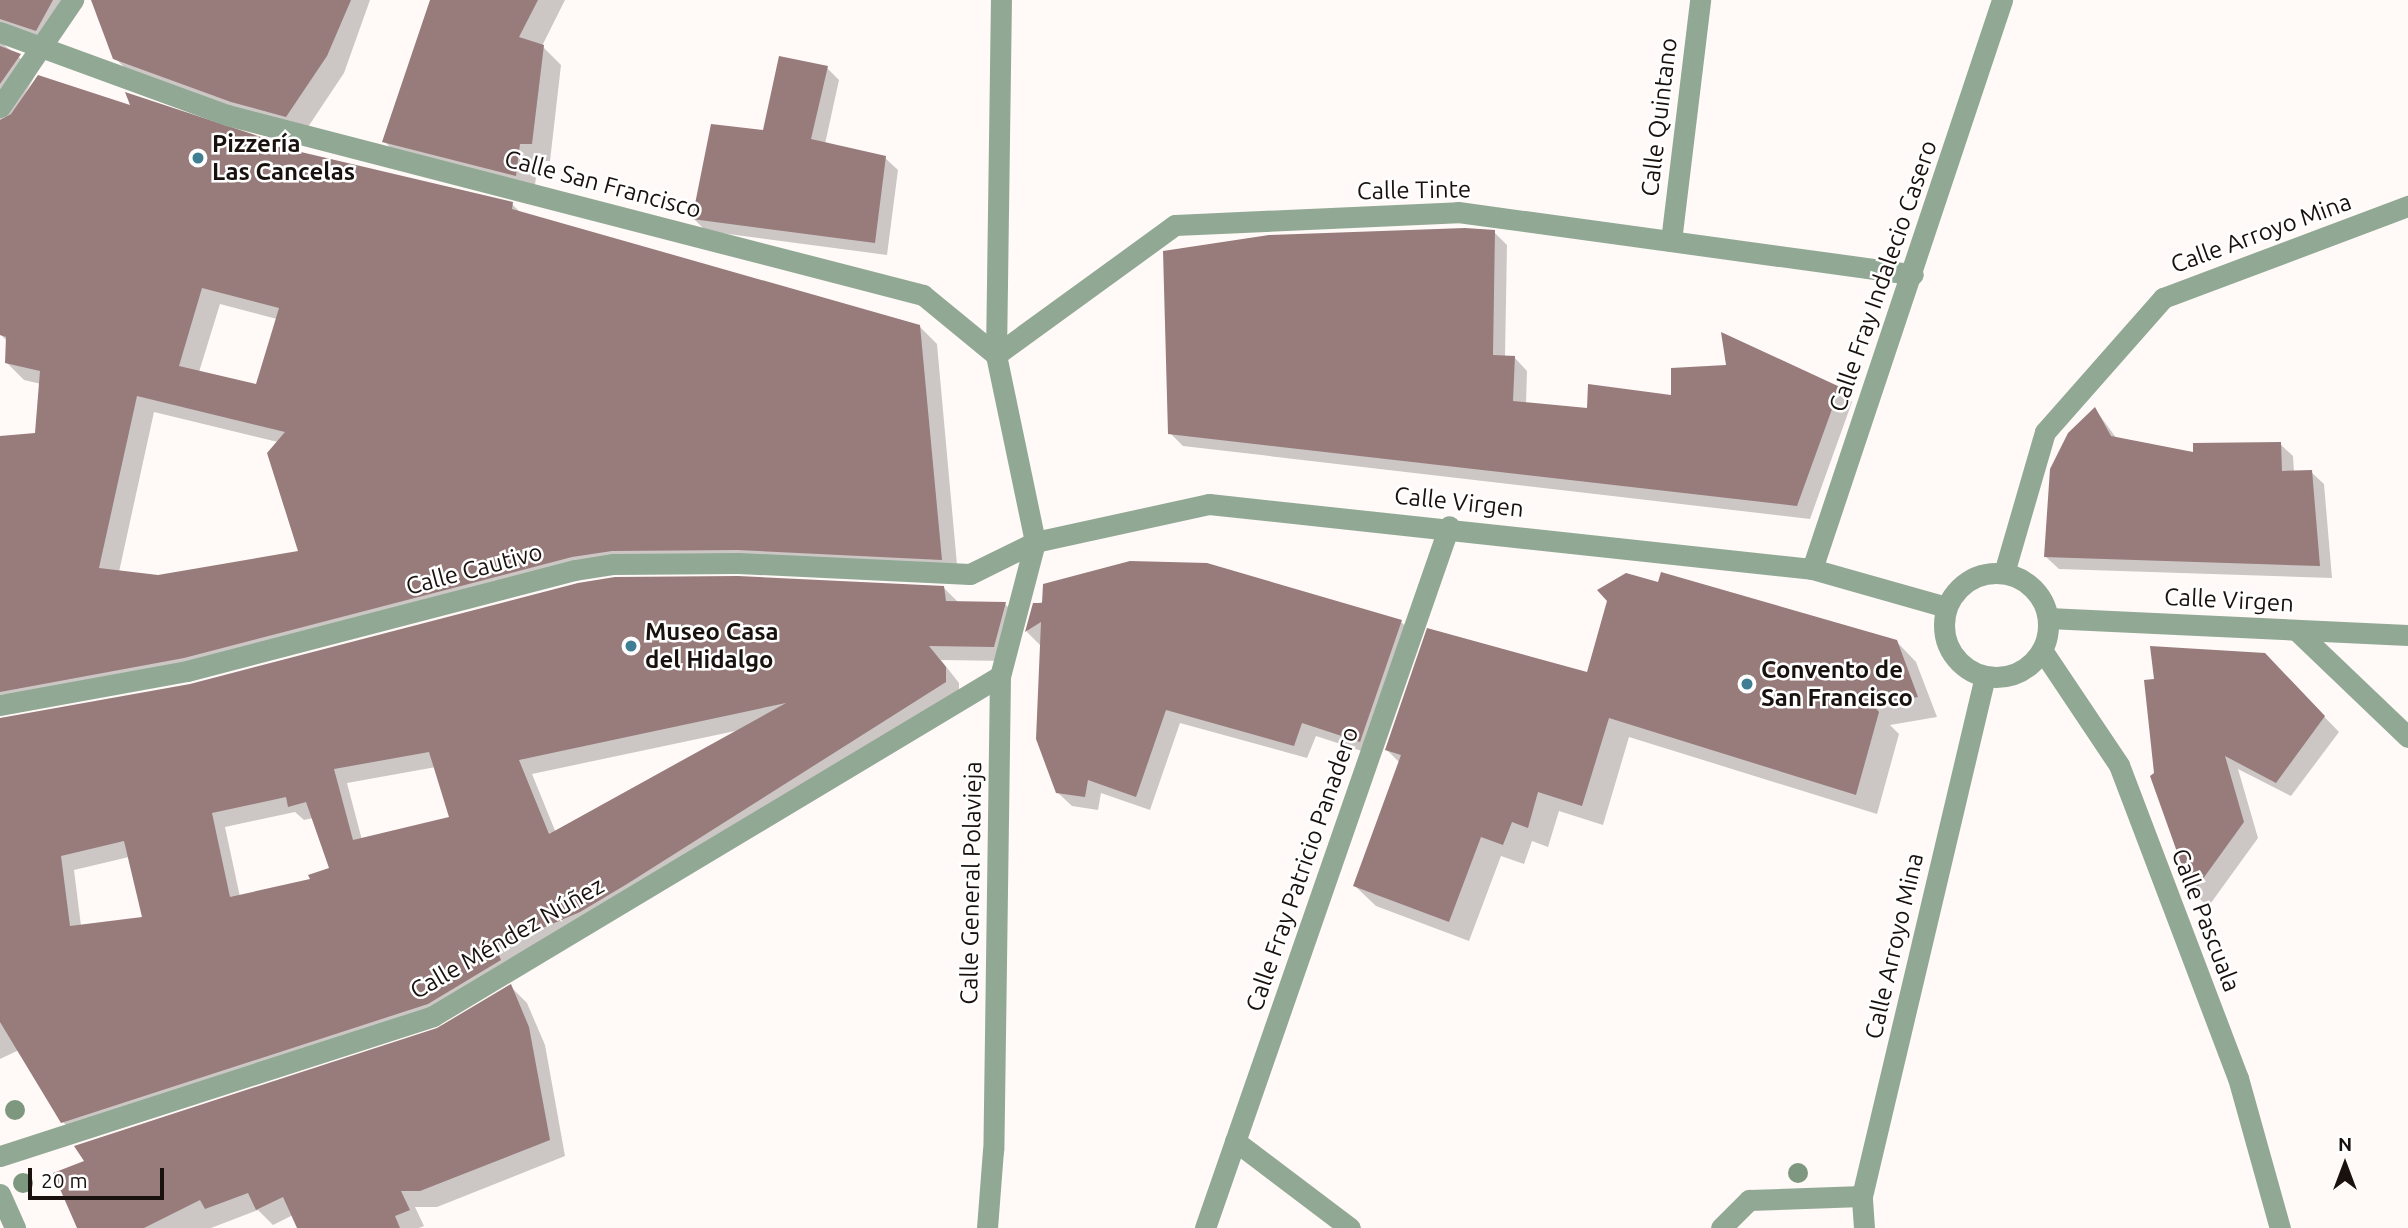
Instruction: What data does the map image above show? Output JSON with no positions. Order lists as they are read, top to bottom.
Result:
{
  "streets": {
    "street": [
      "Calle Quintano",
      "Calle San Francisco",
      "Calle Tinte",
      "Calle Arroyo Mina",
      "Calle Fray Indalecio Casero",
      "Calle Virgen",
      "Calle Cautivo",
      "Calle Fray Patricio Panadero",
      "Calle General Polavieja",
      "Calle Pascuala",
      "Calle Méndez Núñez"
    ]
  },
  "crossings": [
    ["Calle Quintano", "Calle Tinte"],
    ["Calle San Francisco", "Calle Tinte"],
    ["Calle Tinte", "Calle Fray Indalecio Casero"],
    ["Calle Arroyo Mina", "Calle Virgen"],
    ["Calle Arroyo Mina", "Calle Pascuala"],
    ["Calle Fray Indalecio Casero", "Calle Virgen"],
    ["Calle Virgen", "Calle Cautivo"],
    ["Calle Virgen", "Calle Fray Patricio Panadero"],
    ["Calle Virgen", "Calle General Polavieja"],
    ["Calle Virgen", "Calle Pascuala"],
    ["Calle General Polavieja", "Calle Méndez Núñez"]
  ],
  "places": ["Pizzería Las Cancelas", "Museo Casa del Hidalgo", "Convento de San Francisco"],
  "scale_bar": "20 m",
  "north": "top"
}
